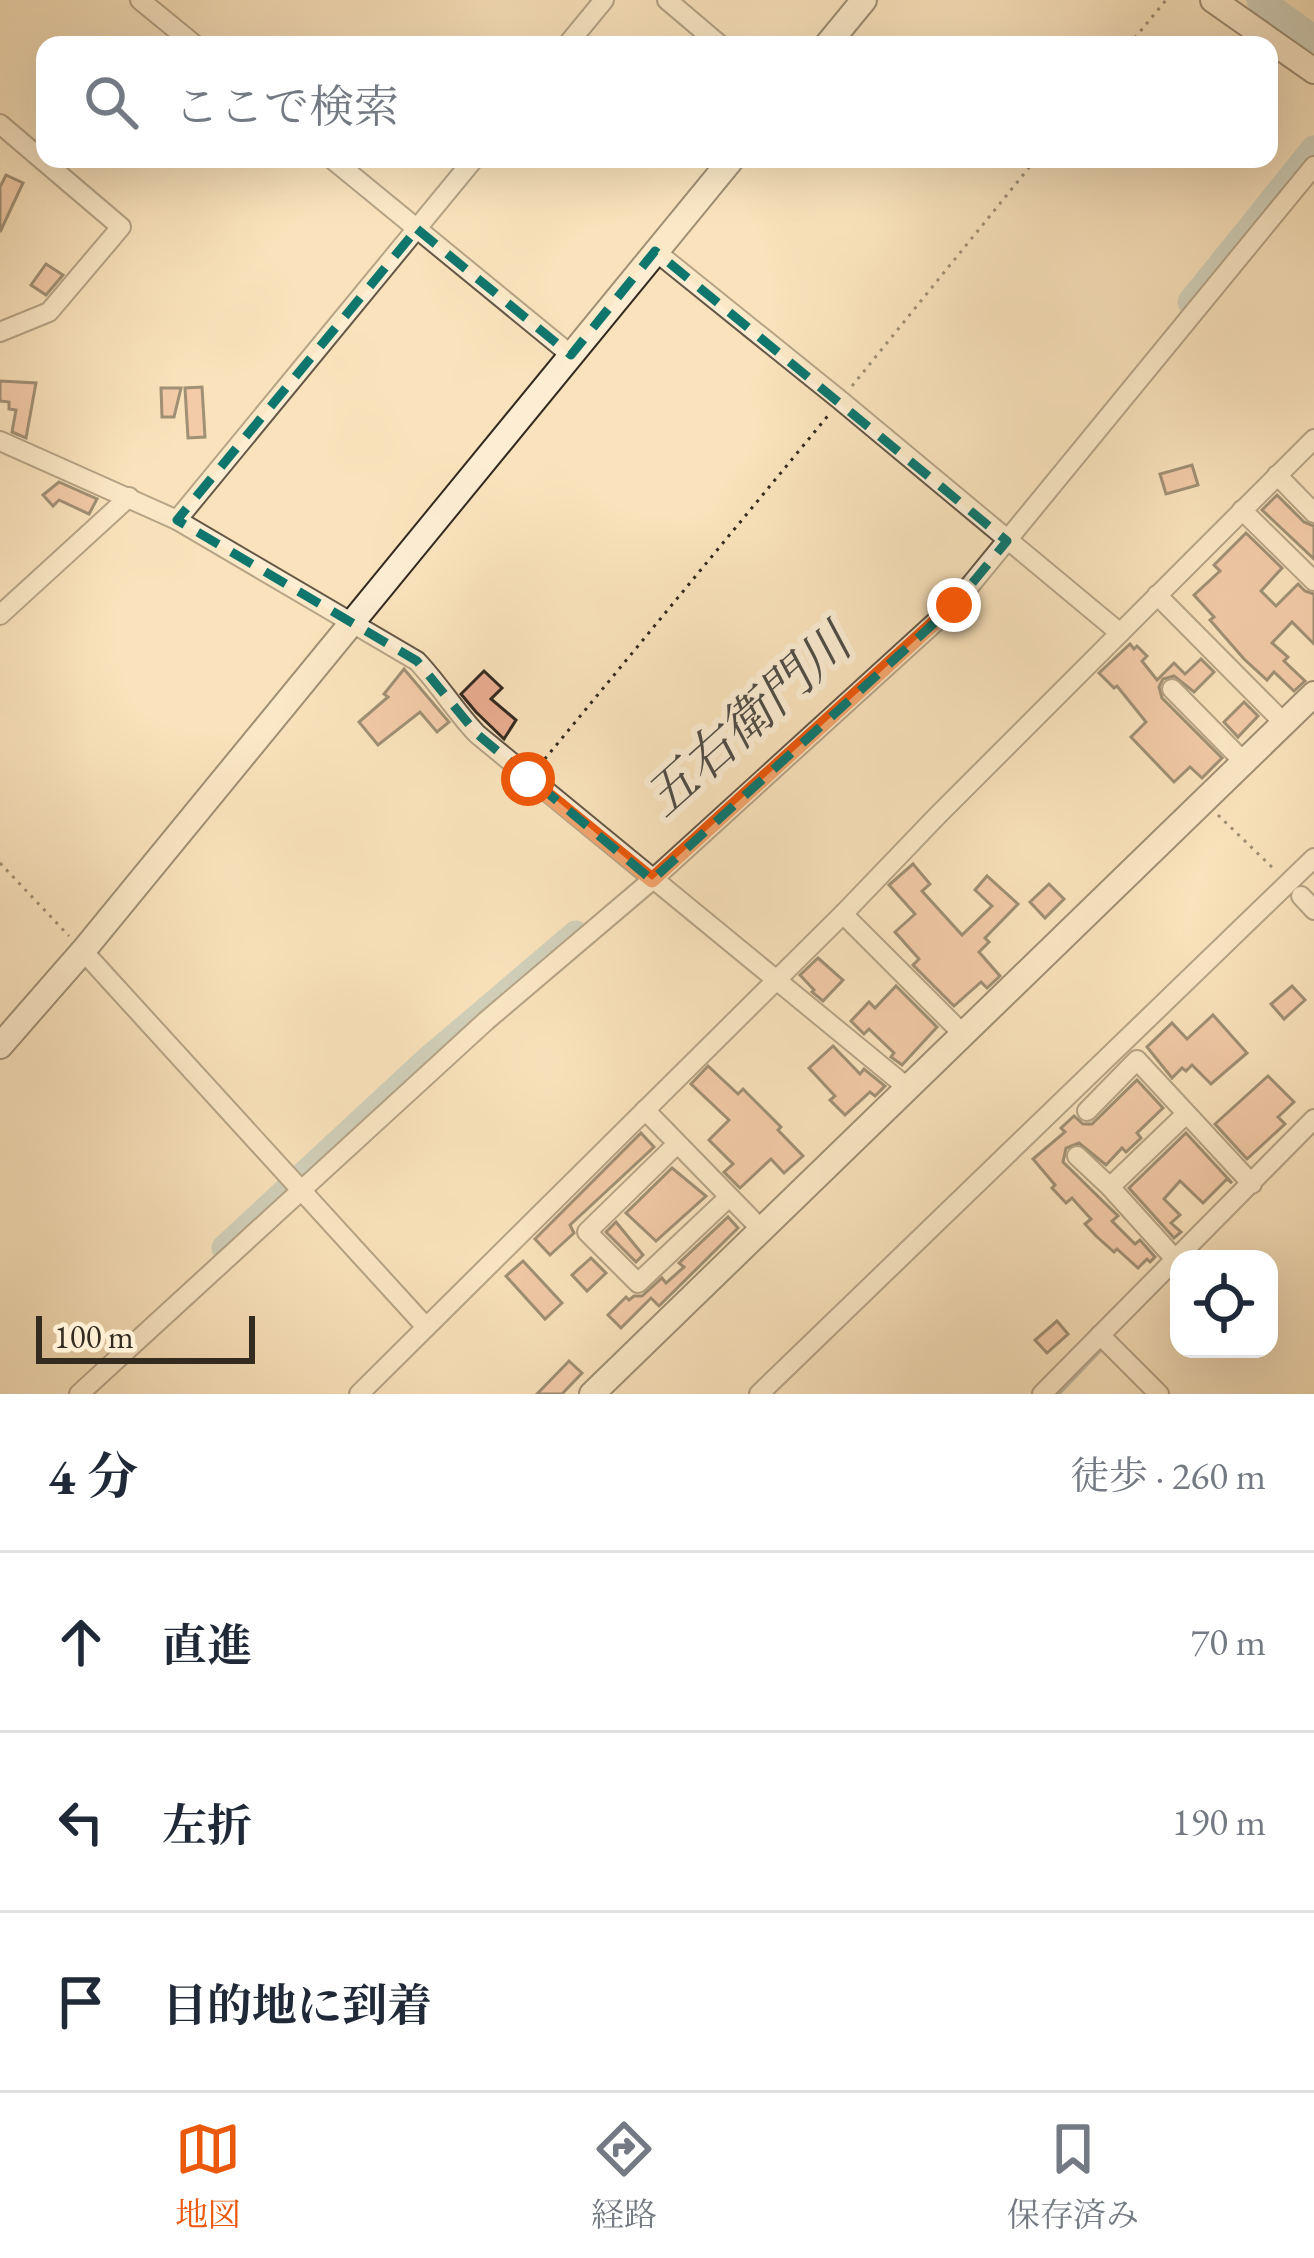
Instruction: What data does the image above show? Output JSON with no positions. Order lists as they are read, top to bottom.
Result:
{
  "water": ["五右衛門川"],
  "scale_bar": "100 m",
  "page": {
    "search": "ここで検索",
    "scale": "100 m",
    "heading": ["4 分", "徒歩 · 260 m"],
    "list": [
      ["直進", "70 m"],
      ["左折", "190 m"],
      "目的地に到着"
    ],
    "nav": ["地図", "経路", "保存済み"]
  }
}
